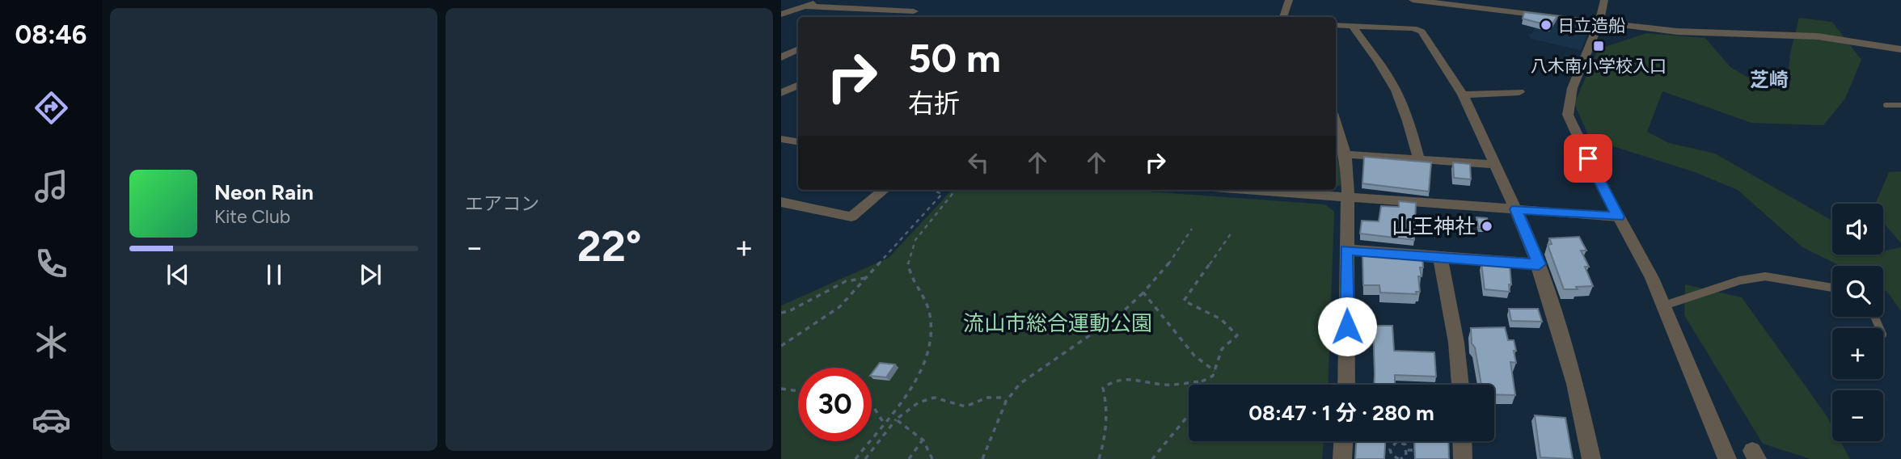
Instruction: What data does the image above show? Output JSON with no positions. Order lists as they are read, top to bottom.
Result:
{
  "districts": ["芝崎"],
  "parks": ["流山市総合運動公園"],
  "places": {
    "other": ["日立造船", "山王神社"],
    "transit": ["八木南小学校入口"]
  },
  "page": {
    "tabs": "08:46",
    "tile": "エアコン",
    "turn": ["50 m", "右折"],
    "song": ["Neon Rain", "Kite Club"],
    "map_buttons": ["+", "−"],
    "heat": ["−", "22°", "+"],
    "limit": "30",
    "trip": "08:47 · 1 分 · 280 m"
  }
}
